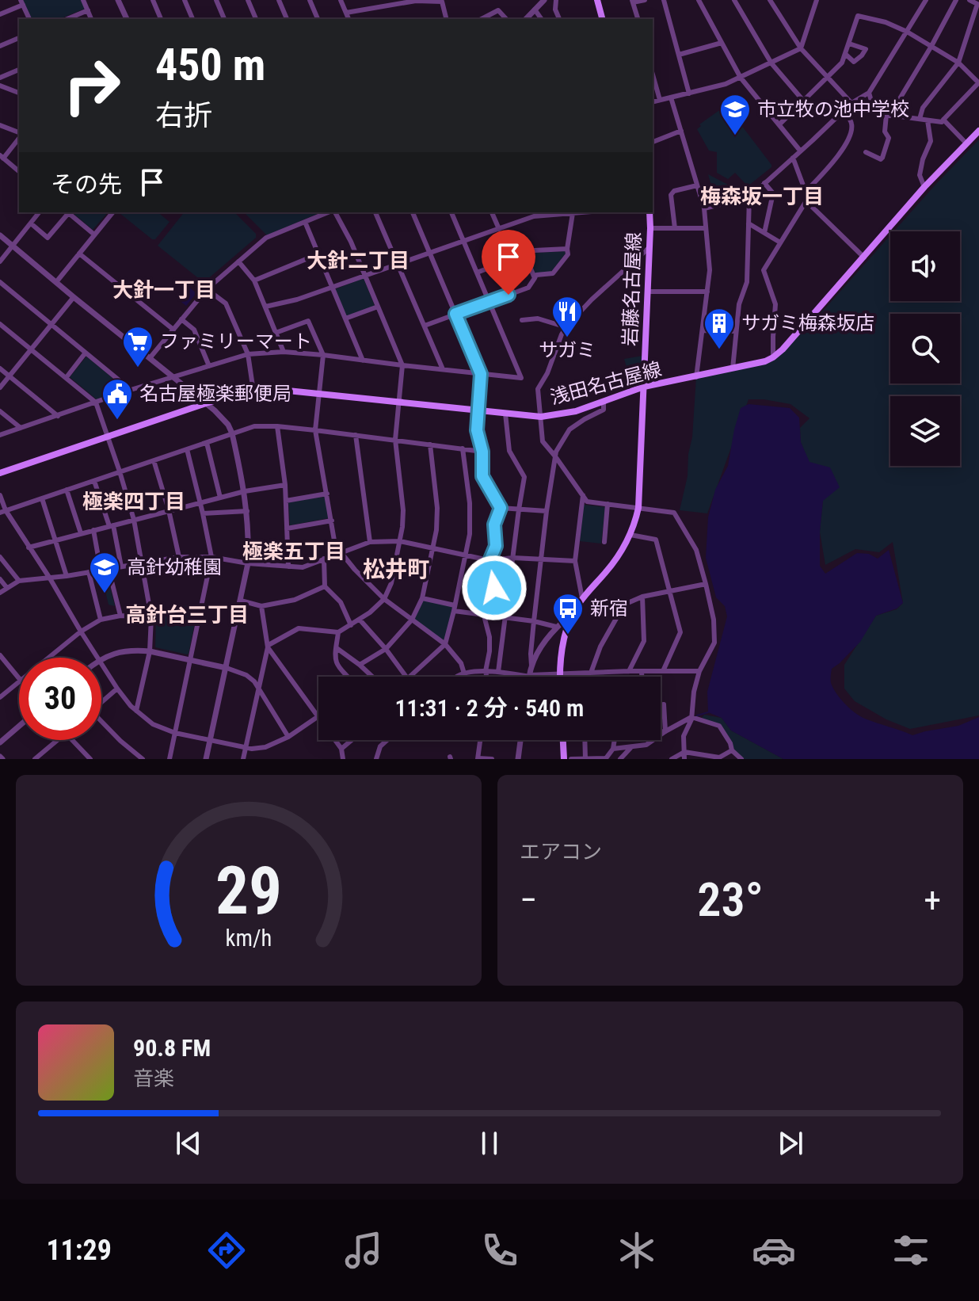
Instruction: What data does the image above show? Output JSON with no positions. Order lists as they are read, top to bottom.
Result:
{
  "streets": {
    "main road": ["岩藤名古屋線", "浅田名古屋線"]
  },
  "crossings": [
    ["岩藤名古屋線", "浅田名古屋線"]
  ],
  "districts": [
    "梅森坂一丁目",
    "大針二丁目",
    "大針一丁目",
    "極楽四丁目",
    "極楽五丁目",
    "松井町",
    "高針台三丁目"
  ],
  "places": {
    "school or university": ["市立牧の池中学校", "高針幼稚園"],
    "restaurant": ["サガミ"],
    "building": ["サガミ梅森坂店"],
    "supermarket": ["ファミリーマート"],
    "public building": ["名古屋極楽郵便局"],
    "bus stop": ["新宿"]
  },
  "page": {
    "turn": ["450 m", "右折"],
    "then": "その先",
    "limit": "30",
    "trip": "11:31 · 2 分 · 540 m",
    "tile": "エアコン",
    "heat": ["−", "23°", "+"],
    "song": ["90.8 FM", "音楽"],
    "tabs": "11:29",
    "gauge": ["29", "km/h"]
  }
}
